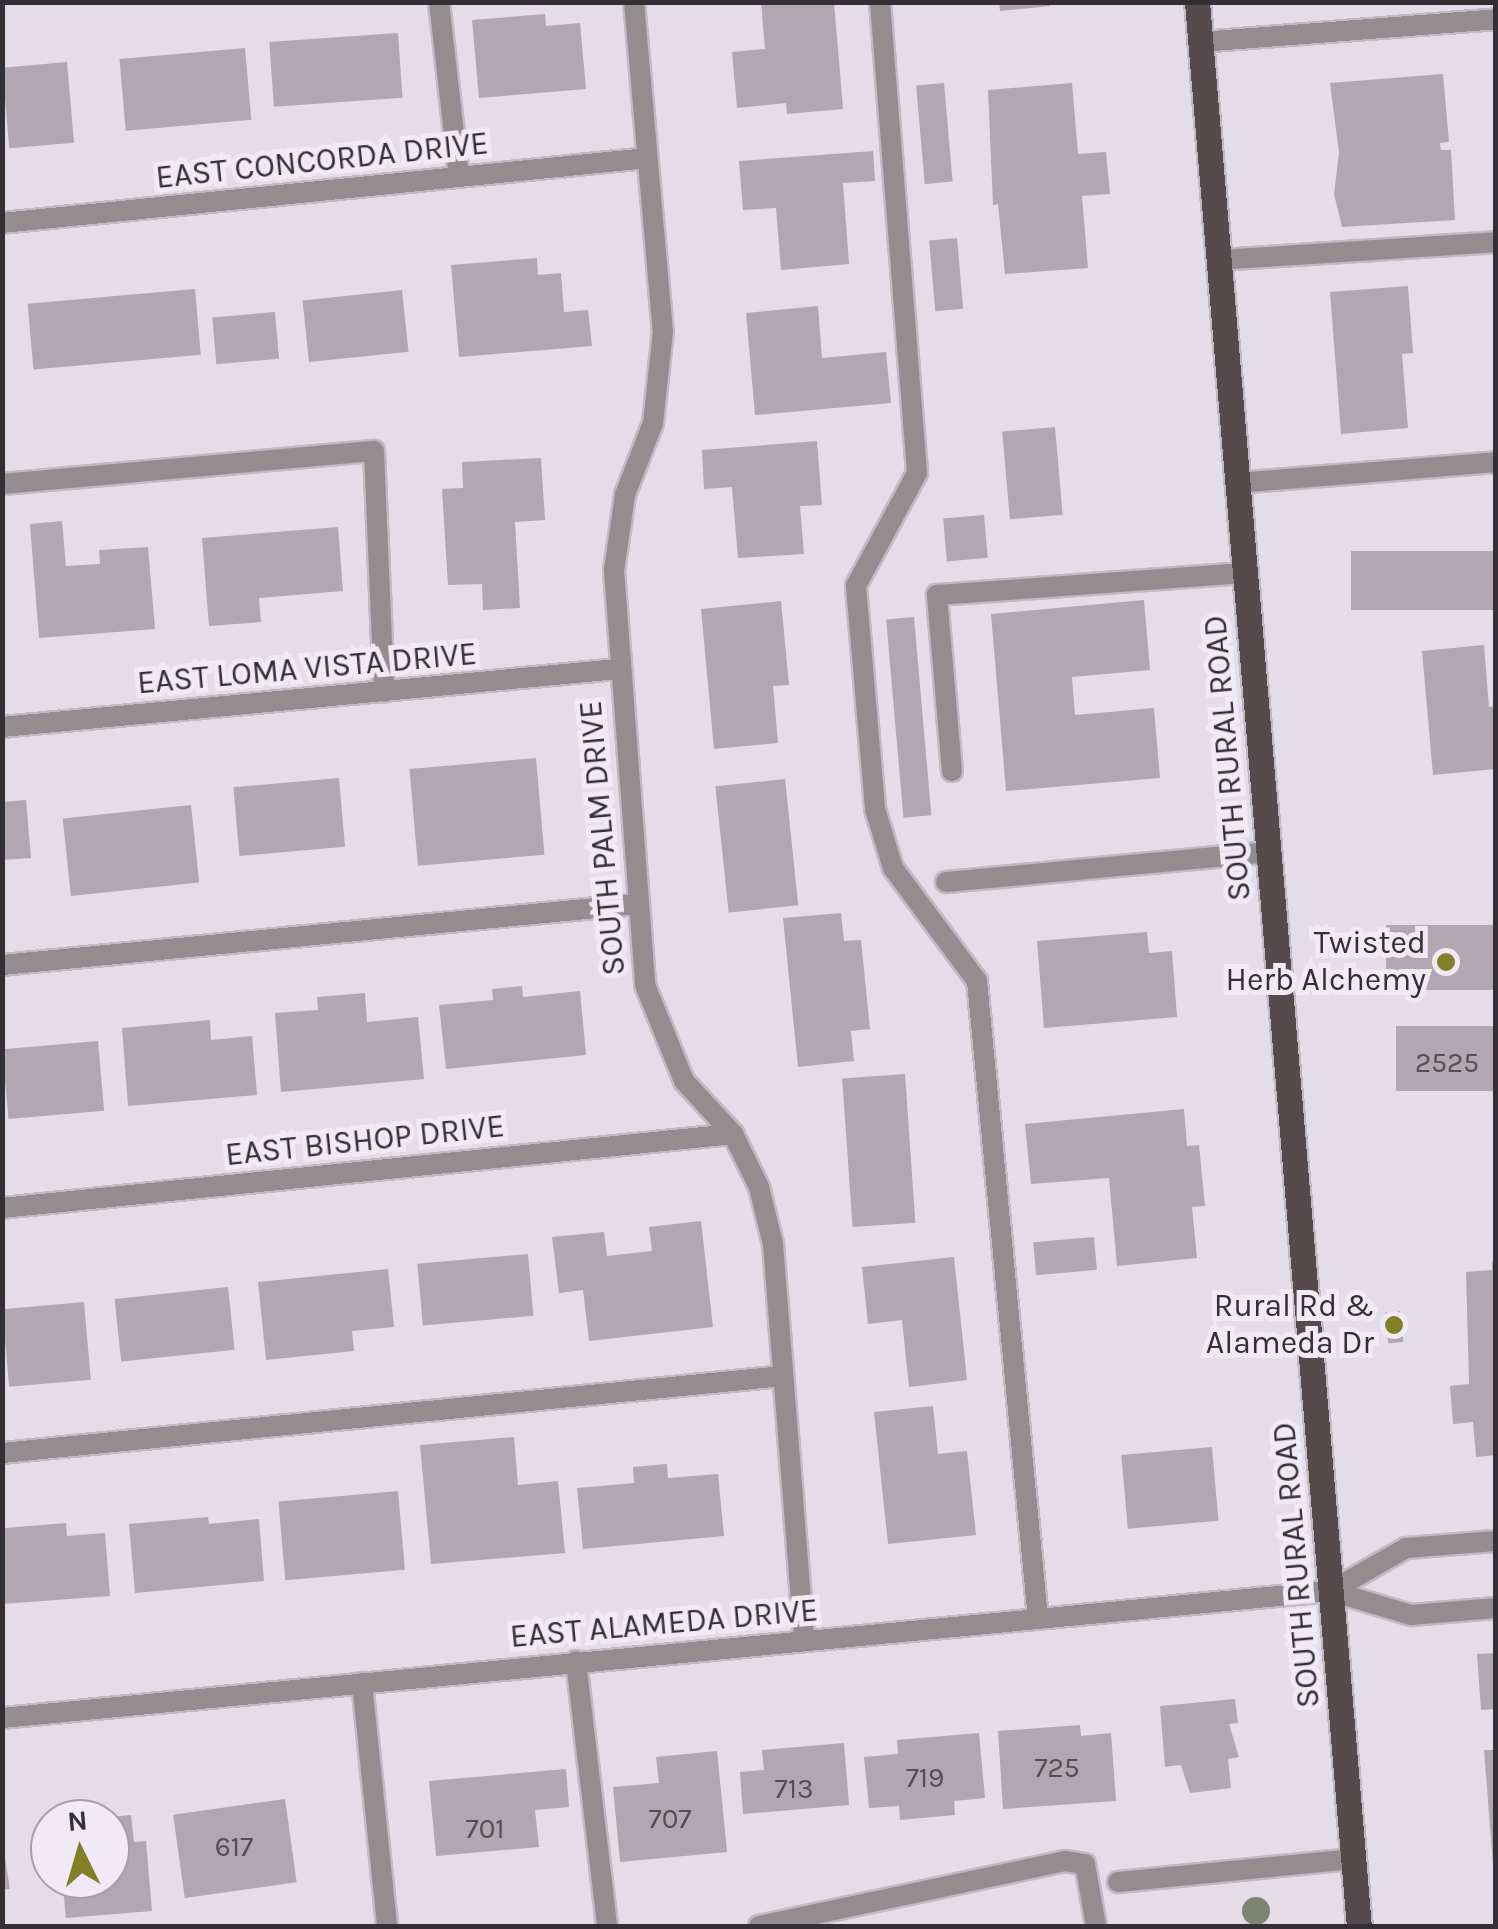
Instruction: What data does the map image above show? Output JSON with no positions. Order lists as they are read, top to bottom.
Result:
{
  "streets": {
    "main road": ["SOUTH RURAL ROAD"],
    "street": [
      "EAST CONCORDA DRIVE",
      "EAST LOMA VISTA DRIVE",
      "SOUTH PALM DRIVE",
      "EAST BISHOP DRIVE",
      "EAST ALAMEDA DRIVE"
    ]
  },
  "crossings": [
    ["EAST CONCORDA DRIVE", "SOUTH PALM DRIVE"],
    ["EAST LOMA VISTA DRIVE", "SOUTH PALM DRIVE"],
    ["SOUTH RURAL ROAD", "EAST ALAMEDA DRIVE"],
    ["SOUTH PALM DRIVE", "EAST BISHOP DRIVE"],
    ["SOUTH PALM DRIVE", "EAST ALAMEDA DRIVE"]
  ],
  "places": ["Twisted Herb Alchemy", "Rural Rd & Alameda Dr"],
  "house_numbers": [
    "2525",
    "725",
    "719",
    "713",
    "707",
    "701",
    "617"
  ],
  "north": "top"
}
